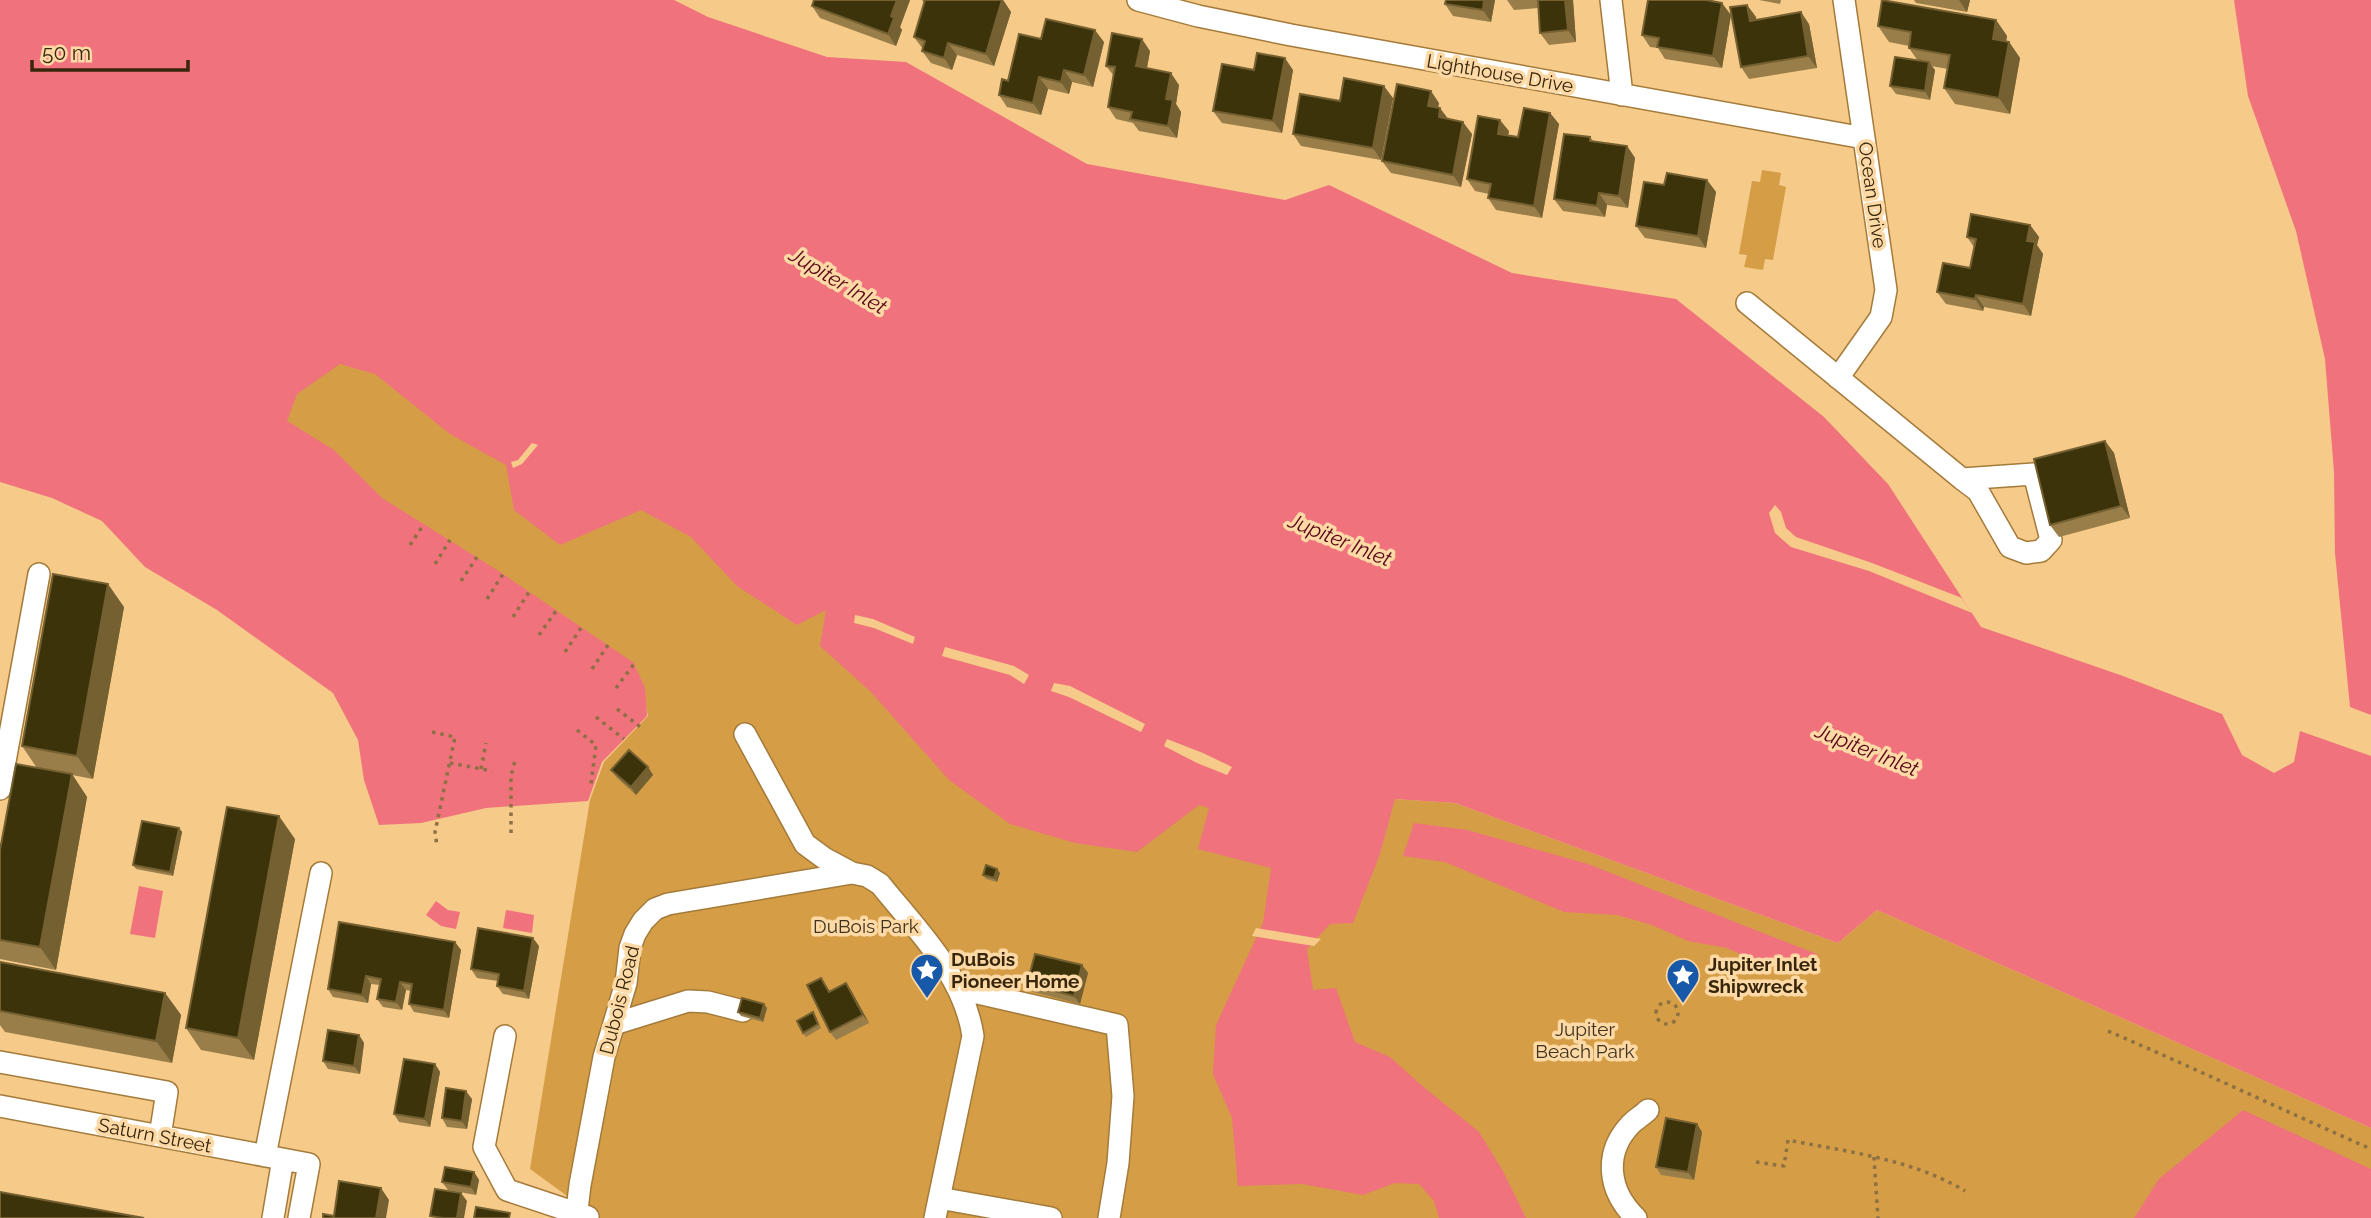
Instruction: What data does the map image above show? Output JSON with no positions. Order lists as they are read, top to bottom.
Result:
{
  "streets": {
    "street": [
      "Lighthouse Drive",
      "Ocean Drive",
      "Dubois Road",
      "Saturn Street"
    ]
  },
  "crossings": [
    ["Lighthouse Drive", "Ocean Drive"]
  ],
  "water": ["Jupiter Inlet"],
  "parks": ["DuBois Park", "Jupiter Beach Park"],
  "places": {
    "place": ["DuBois Pioneer Home", "Jupiter Inlet Shipwreck"]
  },
  "scale_bar": "50 m"
}
